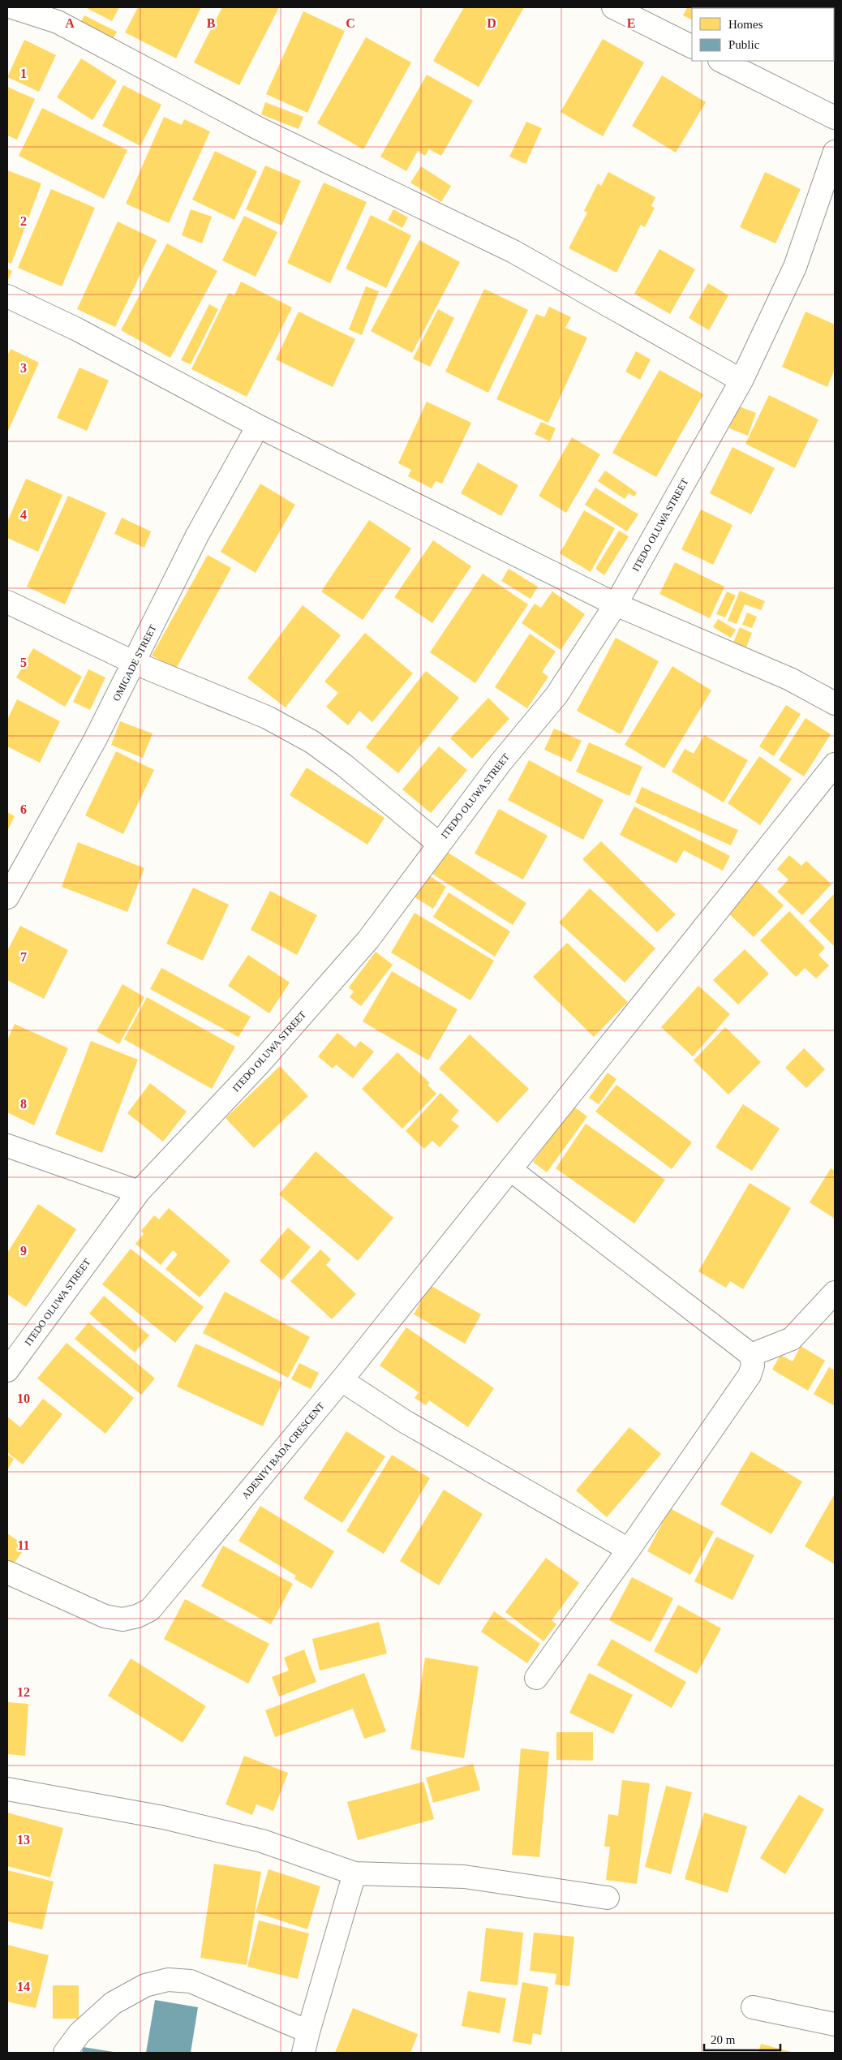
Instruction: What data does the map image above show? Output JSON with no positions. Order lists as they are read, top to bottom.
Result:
{
  "streets": {
    "street": ["ITEDO OLUWA STREET", "OMIGADE STREET", "ADENIYI BADA CRESCENT"]
  },
  "legend": ["Homes", "Public"],
  "scale_bar": "20 m",
  "grid": {
    "columns": [
      "A",
      "B",
      "C",
      "D",
      "E"
    ],
    "rows": [
      "1",
      "2",
      "3",
      "4",
      "5",
      "6",
      "7",
      "8",
      "9",
      "10",
      "11",
      "12",
      "13",
      "14"
    ]
  }
}
